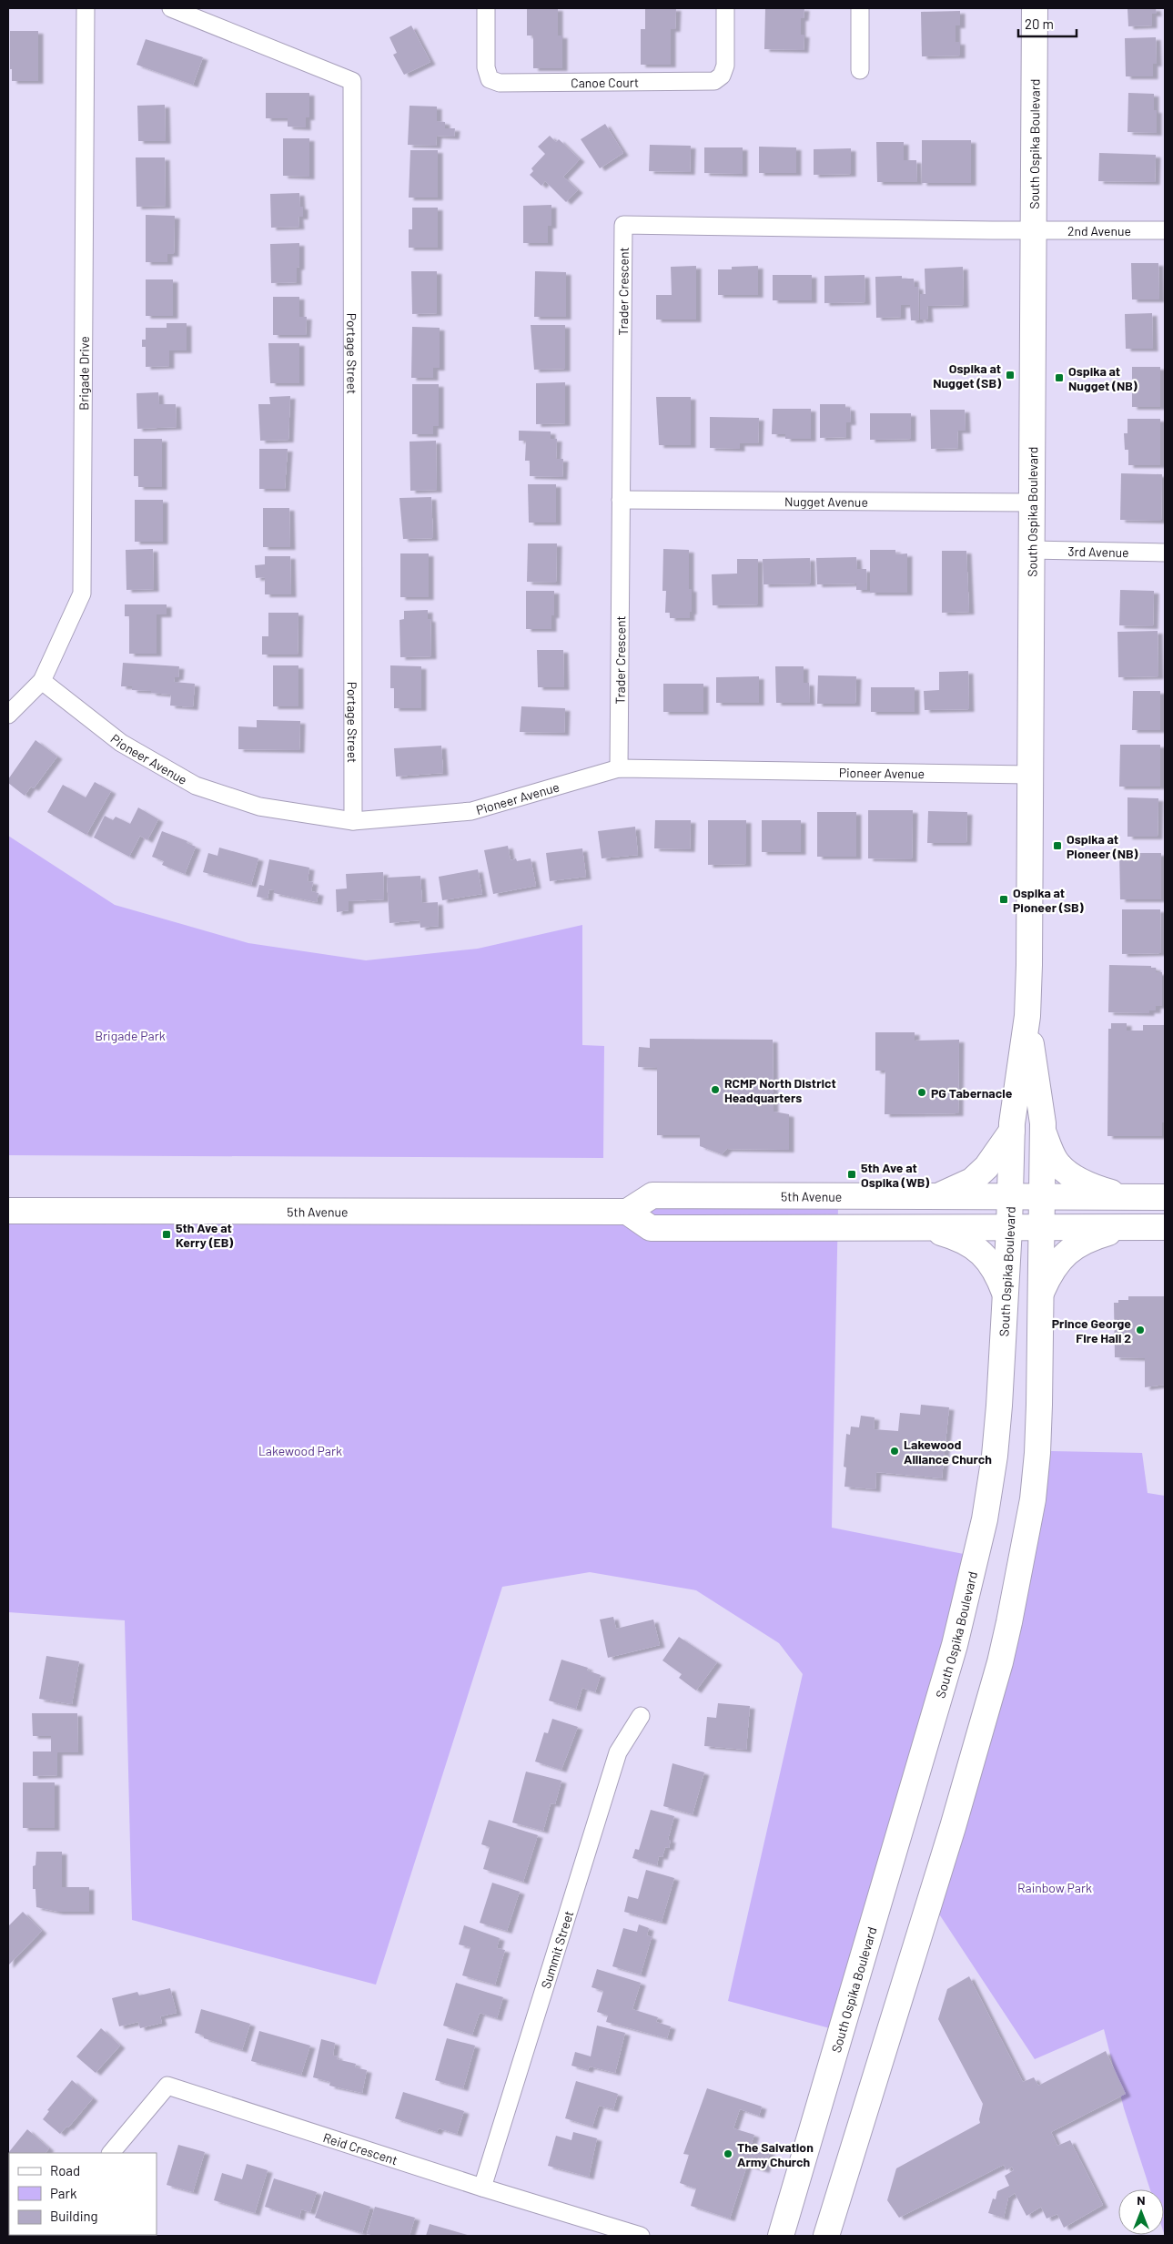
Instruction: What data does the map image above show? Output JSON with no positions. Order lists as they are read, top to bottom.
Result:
{
  "streets": {
    "main road": ["South Ospika Boulevard", "5th Avenue"],
    "street": [
      "Canoe Court",
      "2nd Avenue",
      "Trader Crescent",
      "Portage Street",
      "Brigade Drive",
      "Nugget Avenue",
      "3rd Avenue",
      "Pioneer Avenue",
      "Summit Street",
      "Reid Crescent"
    ]
  },
  "crossings": [
    ["South Ospika Boulevard", "2nd Avenue"],
    ["South Ospika Boulevard", "Trader Crescent"],
    ["South Ospika Boulevard", "Nugget Avenue"],
    ["South Ospika Boulevard", "3rd Avenue"],
    ["South Ospika Boulevard", "Pioneer Avenue"],
    ["South Ospika Boulevard", "5th Avenue"],
    ["2nd Avenue", "Trader Crescent"],
    ["Trader Crescent", "Nugget Avenue"],
    ["Trader Crescent", "Pioneer Avenue"],
    ["Portage Street", "Pioneer Avenue"],
    ["Brigade Drive", "Pioneer Avenue"],
    ["Summit Street", "Reid Crescent"]
  ],
  "parks": ["Brigade Park", "Lakewood Park", "Rainbow Park"],
  "places": {
    "transit": [
      "Ospika at Nugget (SB)",
      "Ospika at Nugget (NB)",
      "Ospika at Pioneer (NB)",
      "Ospika at Pioneer (SB)",
      "5th Ave at Ospika (WB)",
      "5th Ave at Kerry (EB)"
    ],
    "other": [
      "RCMP North District Headquarters",
      "PG Tabernacle",
      "Prince George Fire Hall 2",
      "Lakewood Alliance Church",
      "The Salvation Army Church"
    ]
  },
  "legend": ["Road", "Park", "Building"],
  "scale_bar": "20 m",
  "north": "top"
}
